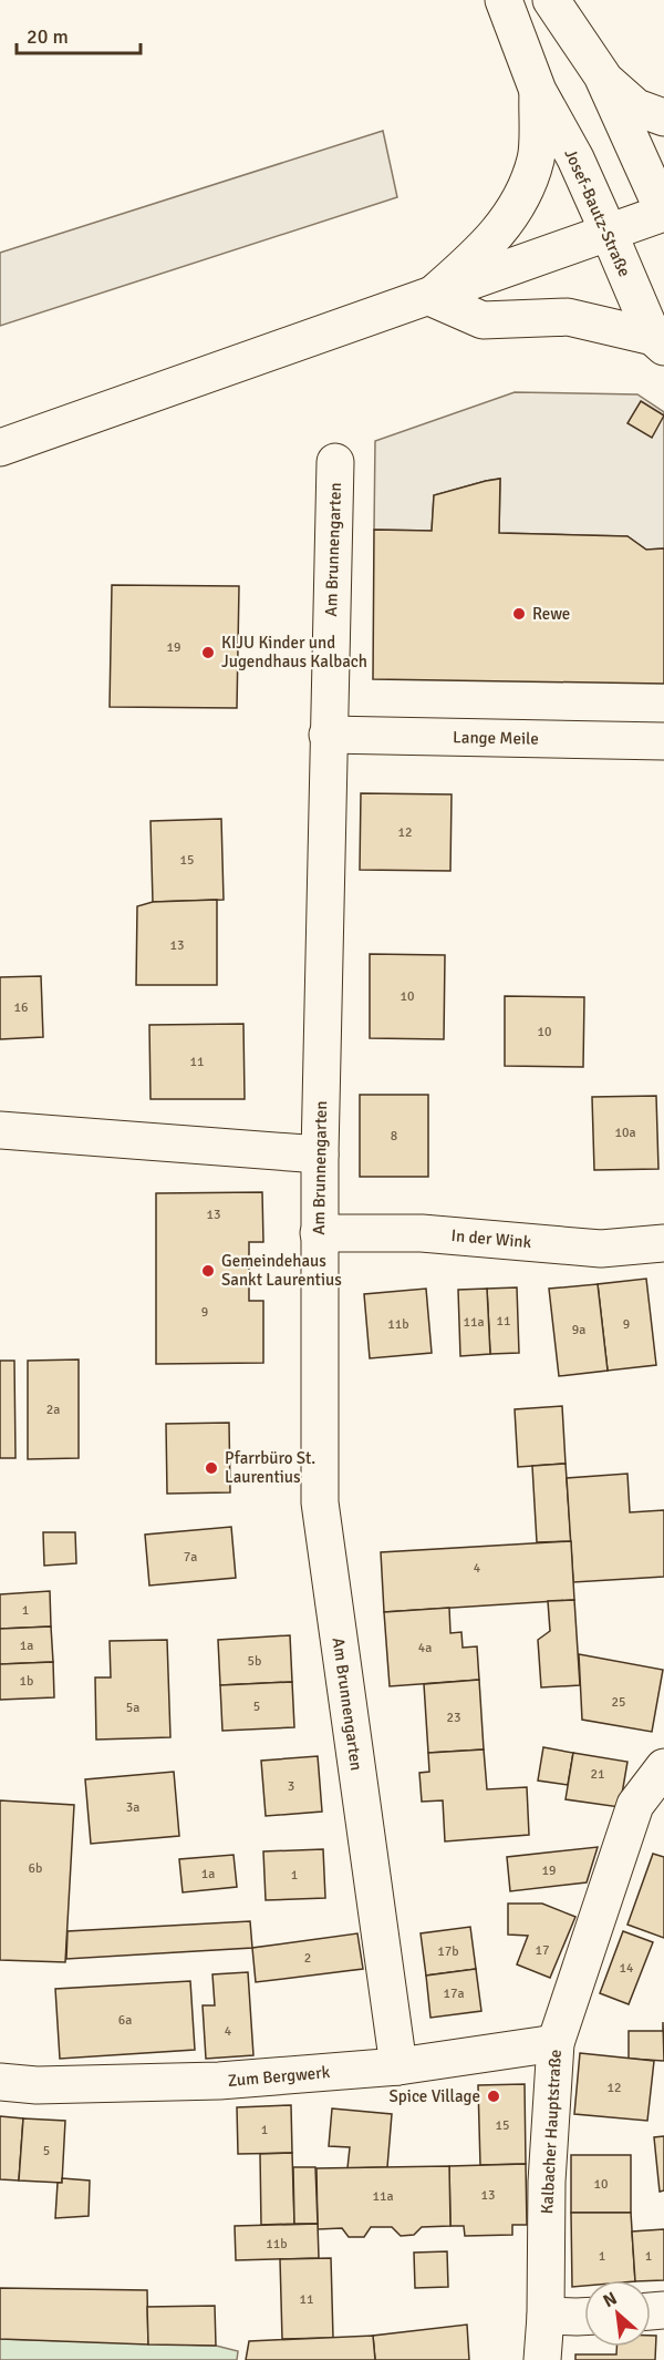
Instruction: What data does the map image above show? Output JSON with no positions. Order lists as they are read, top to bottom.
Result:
{
  "streets": {
    "street": [
      "Josef-Bautz-Straße",
      "Am Brunnengarten",
      "Lange Meile",
      "In der Wink",
      "Zum Bergwerk",
      "Kalbacher Hauptstraße"
    ]
  },
  "crossings": [
    ["Am Brunnengarten", "Lange Meile"],
    ["Am Brunnengarten", "In der Wink"],
    ["Am Brunnengarten", "Zum Bergwerk"],
    ["Zum Bergwerk", "Kalbacher Hauptstraße"]
  ],
  "places": [
    "Rewe",
    "KIJU Kinder und Jugendhaus Kalbach",
    "Gemeindehaus Sankt Laurentius",
    "Pfarrbüro St. Laurentius",
    "Spice Village"
  ],
  "house_numbers": [
    "19",
    "12",
    "15",
    "13",
    "10",
    "16",
    "10",
    "11",
    "10a",
    "8",
    "13",
    "9",
    "11",
    "11a",
    "11b",
    "9",
    "9a",
    "2a",
    "7a",
    "4",
    "1",
    "1a",
    "4a",
    "5b",
    "1b",
    "25",
    "5",
    "5a",
    "23",
    "21",
    "3",
    "3a",
    "6b",
    "19",
    "1a",
    "1",
    "17",
    "17b",
    "2",
    "14",
    "17a",
    "6a",
    "4",
    "12",
    "15",
    "1",
    "5",
    "10",
    "13",
    "11a",
    "11b",
    "1",
    "1",
    "11"
  ],
  "scale_bar": "20 m",
  "north": "top left"
}
